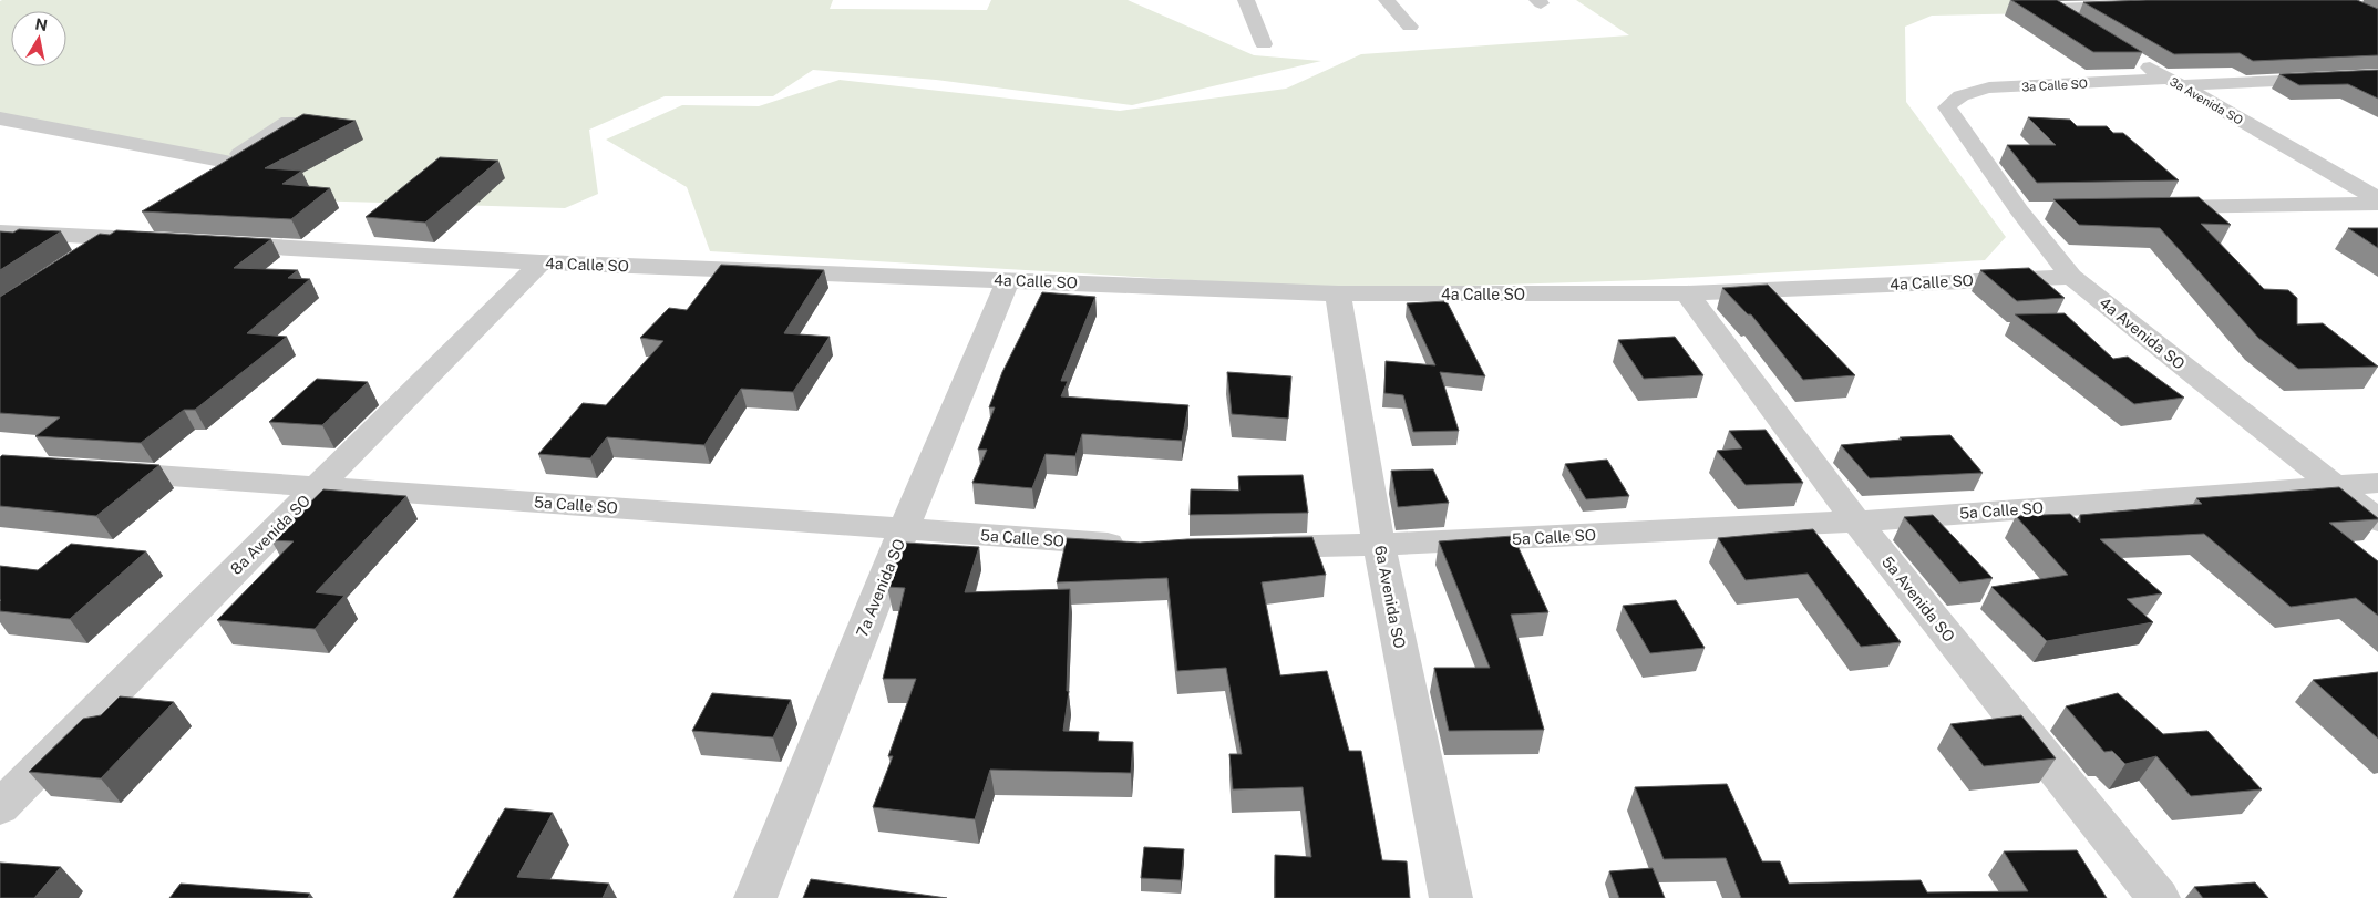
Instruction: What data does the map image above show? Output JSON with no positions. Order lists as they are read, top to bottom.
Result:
{
  "streets": {
    "street": [
      "3a Calle SO",
      "3a Avenida SO",
      "4a Calle SO",
      "4a Avenida SO",
      "5a Calle SO",
      "8a Avenida SO",
      "7a Avenida SO",
      "6a Avenida SO",
      "5a Avenida SO"
    ]
  },
  "crossings": [
    ["3a Calle SO", "3a Avenida SO"],
    ["3a Calle SO", "4a Avenida SO"],
    ["4a Calle SO", "4a Avenida SO"],
    ["4a Calle SO", "8a Avenida SO"],
    ["4a Calle SO", "7a Avenida SO"],
    ["4a Calle SO", "6a Avenida SO"],
    ["4a Calle SO", "5a Avenida SO"],
    ["4a Avenida SO", "5a Calle SO"],
    ["5a Calle SO", "8a Avenida SO"],
    ["5a Calle SO", "7a Avenida SO"],
    ["5a Calle SO", "6a Avenida SO"],
    ["5a Calle SO", "5a Avenida SO"]
  ],
  "north": "top"
}
